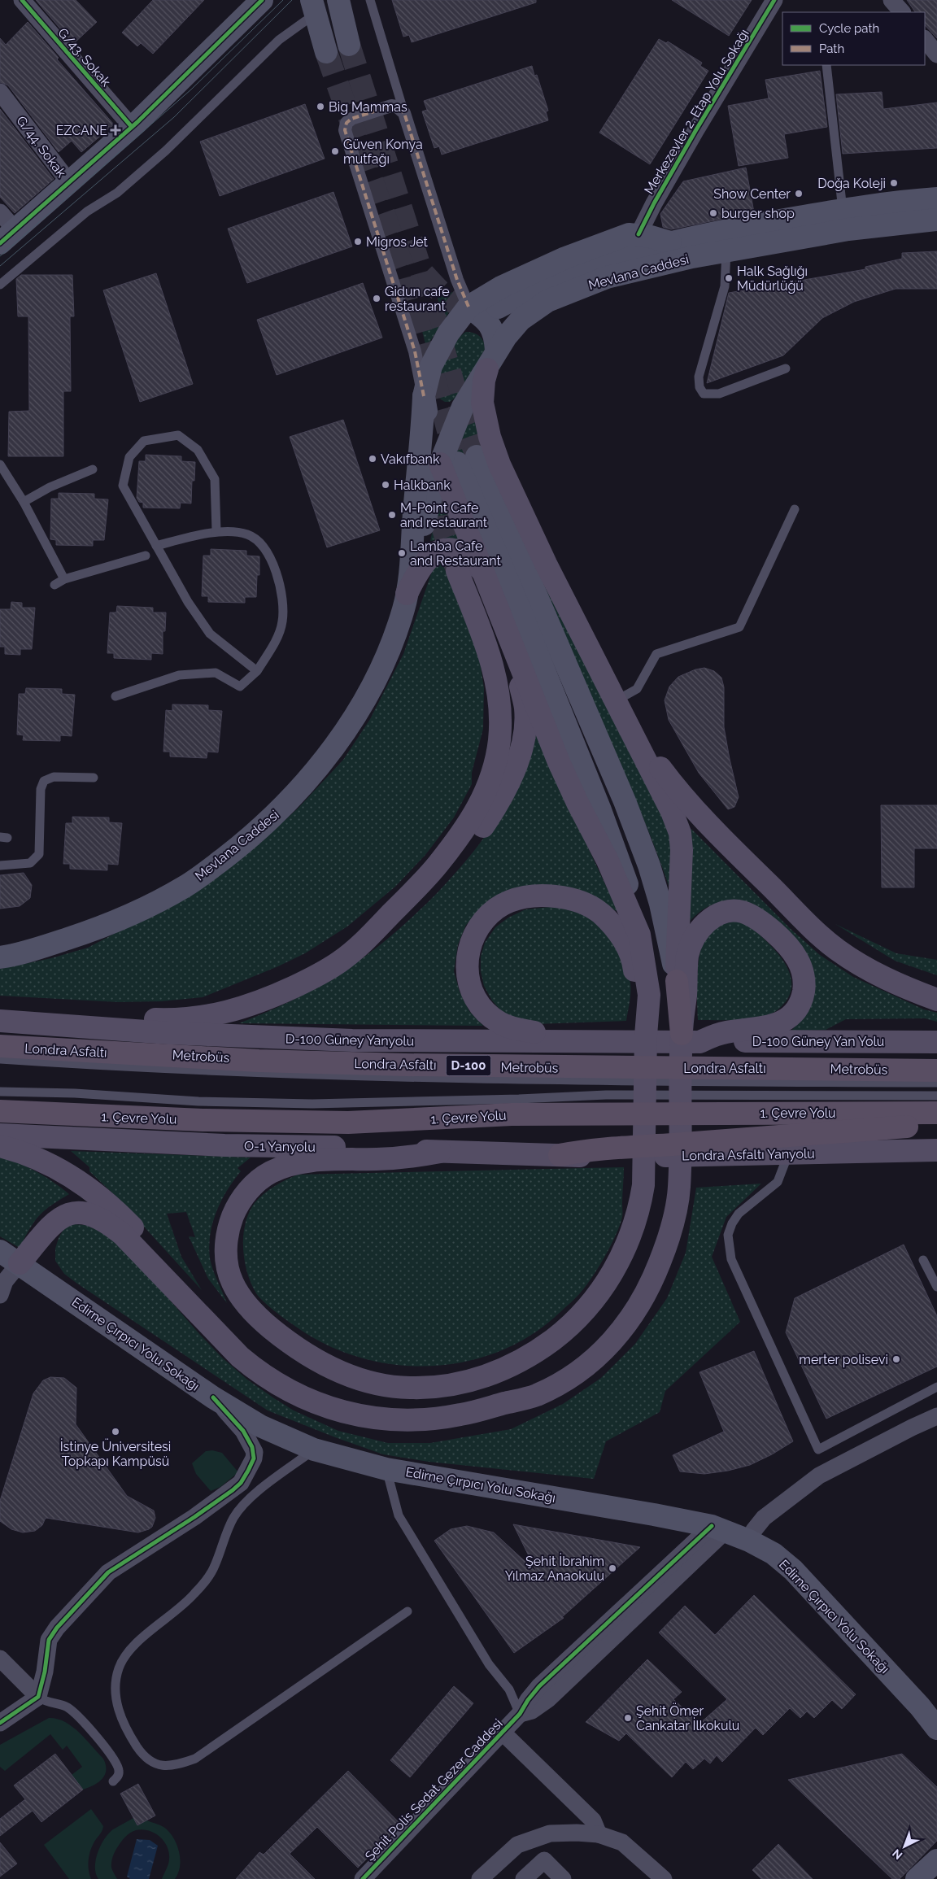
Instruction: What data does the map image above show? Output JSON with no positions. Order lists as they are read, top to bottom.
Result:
{
  "streets": {
    "highway": ["Londra Asfaltı", "D-100", "1. Çevre Yolu"],
    "main road": [
      "Mevlana Caddesi",
      "D-100 Güney Yanyolu",
      "D-100 Güney Yan Yolu",
      "O-1 Yanyolu",
      "Londra Asfaltı Yanyolu",
      "Edirne Çırpıcı Yolu Sokağı"
    ],
    "street": [
      "G/43. Sokak",
      "Merkezevler 2. Etap Yolu Sokağı",
      "G/44. Sokak",
      "Şehit Polis Sedat Gezer Caddesi"
    ],
    "lane": ["Metrobüs"]
  },
  "crossings": [
    ["D-100 Güney Yanyolu", "D-100 Güney Yan Yolu"],
    ["O-1 Yanyolu", "Londra Asfaltı Yanyolu"]
  ],
  "places": {
    "other": [
      "Big Mammas",
      "Güven Konya mutfağı",
      "Doğa Koleji",
      "Show Center",
      "burger shop",
      "Migros Jet",
      "Halk Sağlığı Müdürlüğü",
      "Gidun cafe restaurant",
      "Vakıfbank",
      "Halkbank",
      "M-Point Cafe and restaurant",
      "Lamba Cafe and Restaurant",
      "merter polisevi",
      "İstinye Üniversitesi Topkapı Kampüsü",
      "Şehit İbrahim Yılmaz Anaokulu",
      "Şehit Ömer Cankatar İlkokulu"
    ],
    "health": ["EZCANE"]
  },
  "legend": ["Cycle path", "Path"],
  "north": "bottom left"
}
